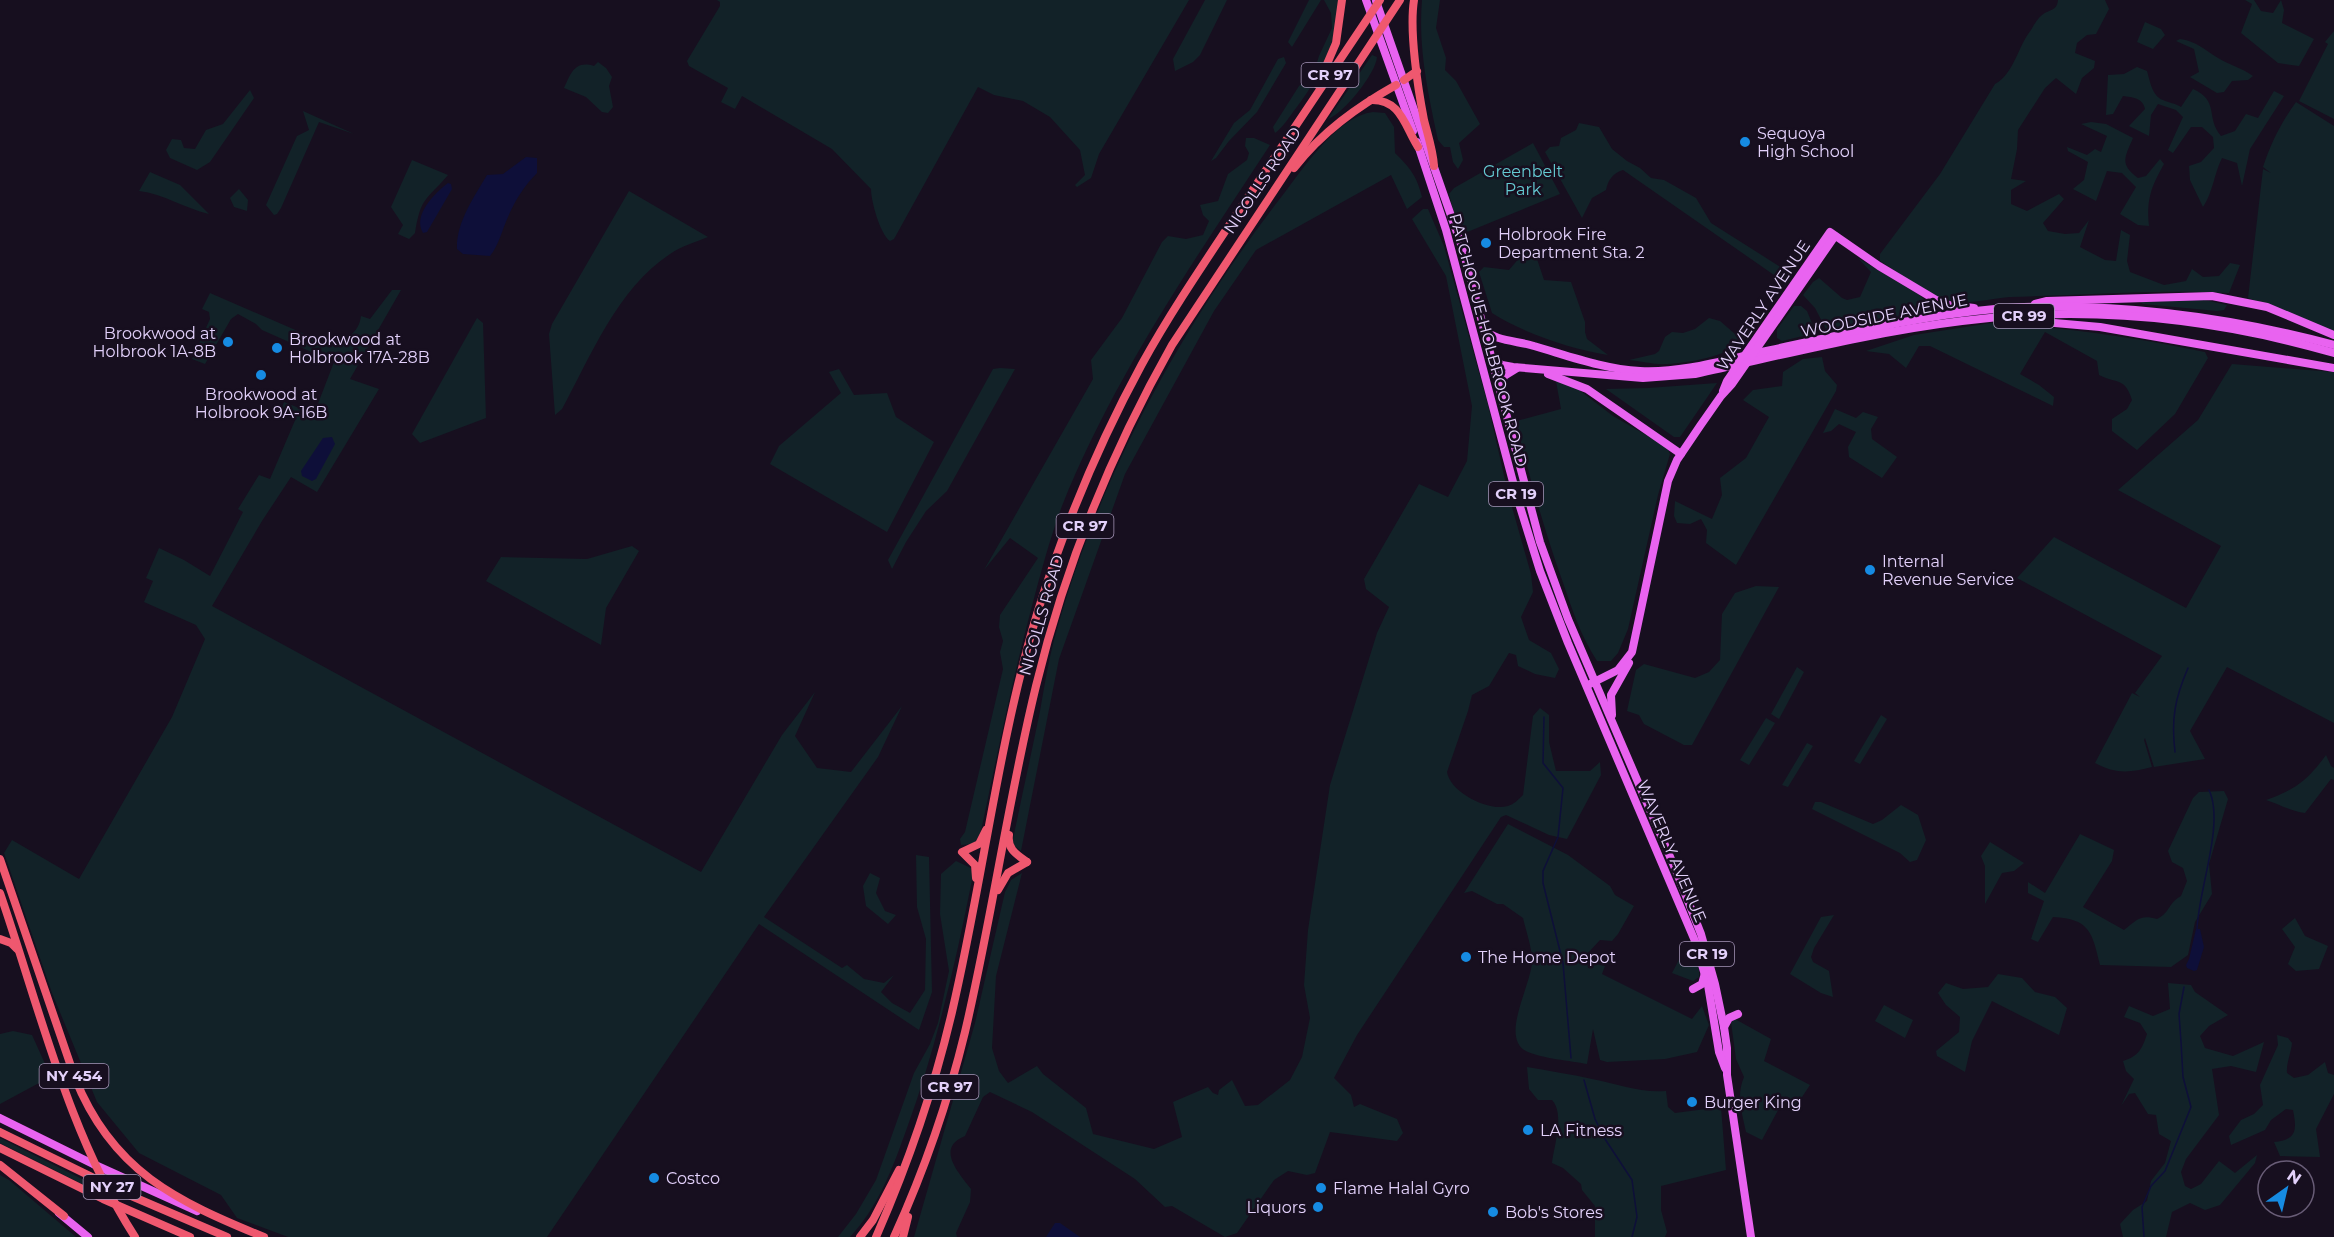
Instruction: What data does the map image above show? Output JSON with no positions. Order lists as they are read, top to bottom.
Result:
{
  "streets": {
    "highway": [
      "CR 97",
      "NICOLLS ROAD",
      "NY 454",
      "NY 27"
    ],
    "main road": [
      "WAVERLY AVENUE",
      "WOODSIDE AVENUE",
      "CR 99",
      "PATCHOGUE-HOLBROOK ROAD",
      "CR 19"
    ]
  },
  "crossings": [
    ["NICOLLS ROAD", "PATCHOGUE-HOLBROOK ROAD"],
    ["WAVERLY AVENUE", "WOODSIDE AVENUE"],
    ["WAVERLY AVENUE", "PATCHOGUE-HOLBROOK ROAD"],
    ["WOODSIDE AVENUE", "CR 99"],
    ["WOODSIDE AVENUE", "PATCHOGUE-HOLBROOK ROAD"],
    ["CR 99", "PATCHOGUE-HOLBROOK ROAD"]
  ],
  "parks": ["Greenbelt Park"],
  "places": [
    "Sequoya High School",
    "Holbrook Fire Department Sta. 2",
    "Brookwood at Holbrook 1A-8B",
    "Brookwood at Holbrook 17A-28B",
    "Brookwood at Holbrook 9A-16B",
    "Internal Revenue Service",
    "The Home Depot",
    "Burger King",
    "LA Fitness",
    "Costco",
    "Flame Halal Gyro",
    "Liquors",
    "Bob's Stores"
  ],
  "north": "top right"
}
